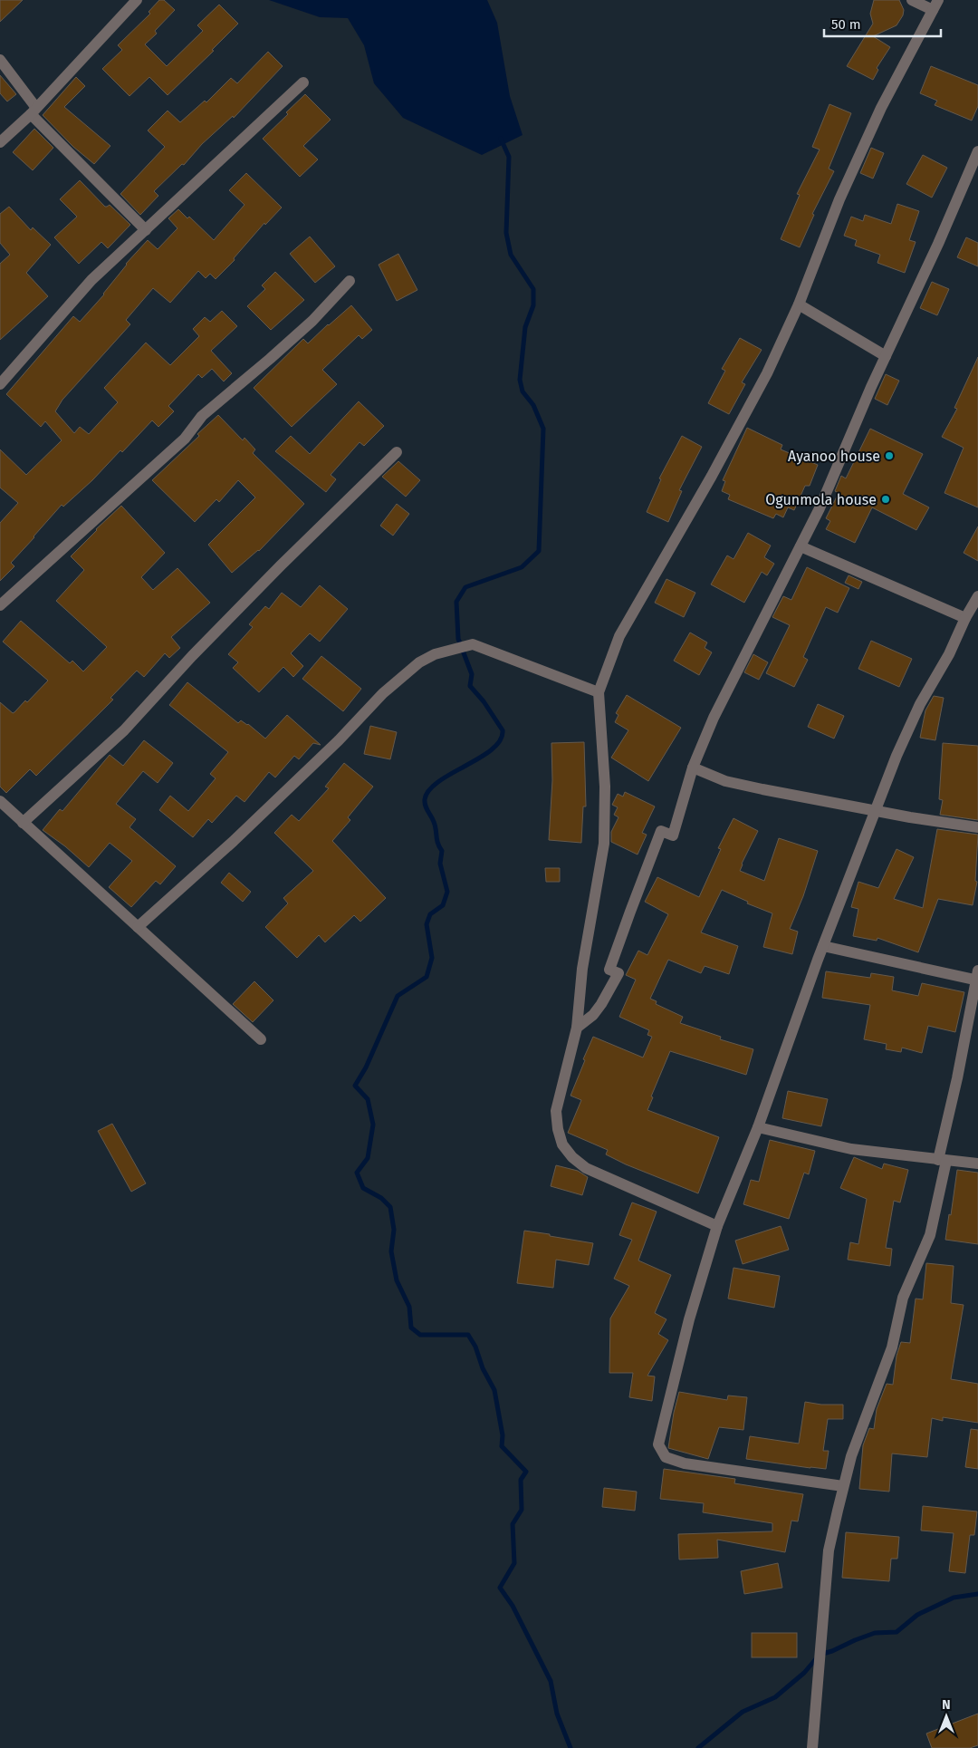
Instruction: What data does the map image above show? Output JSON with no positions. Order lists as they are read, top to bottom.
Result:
{
  "places": ["Ayanoo house", "Ogunmola house"],
  "scale_bar": "50 m",
  "north": "top"
}
